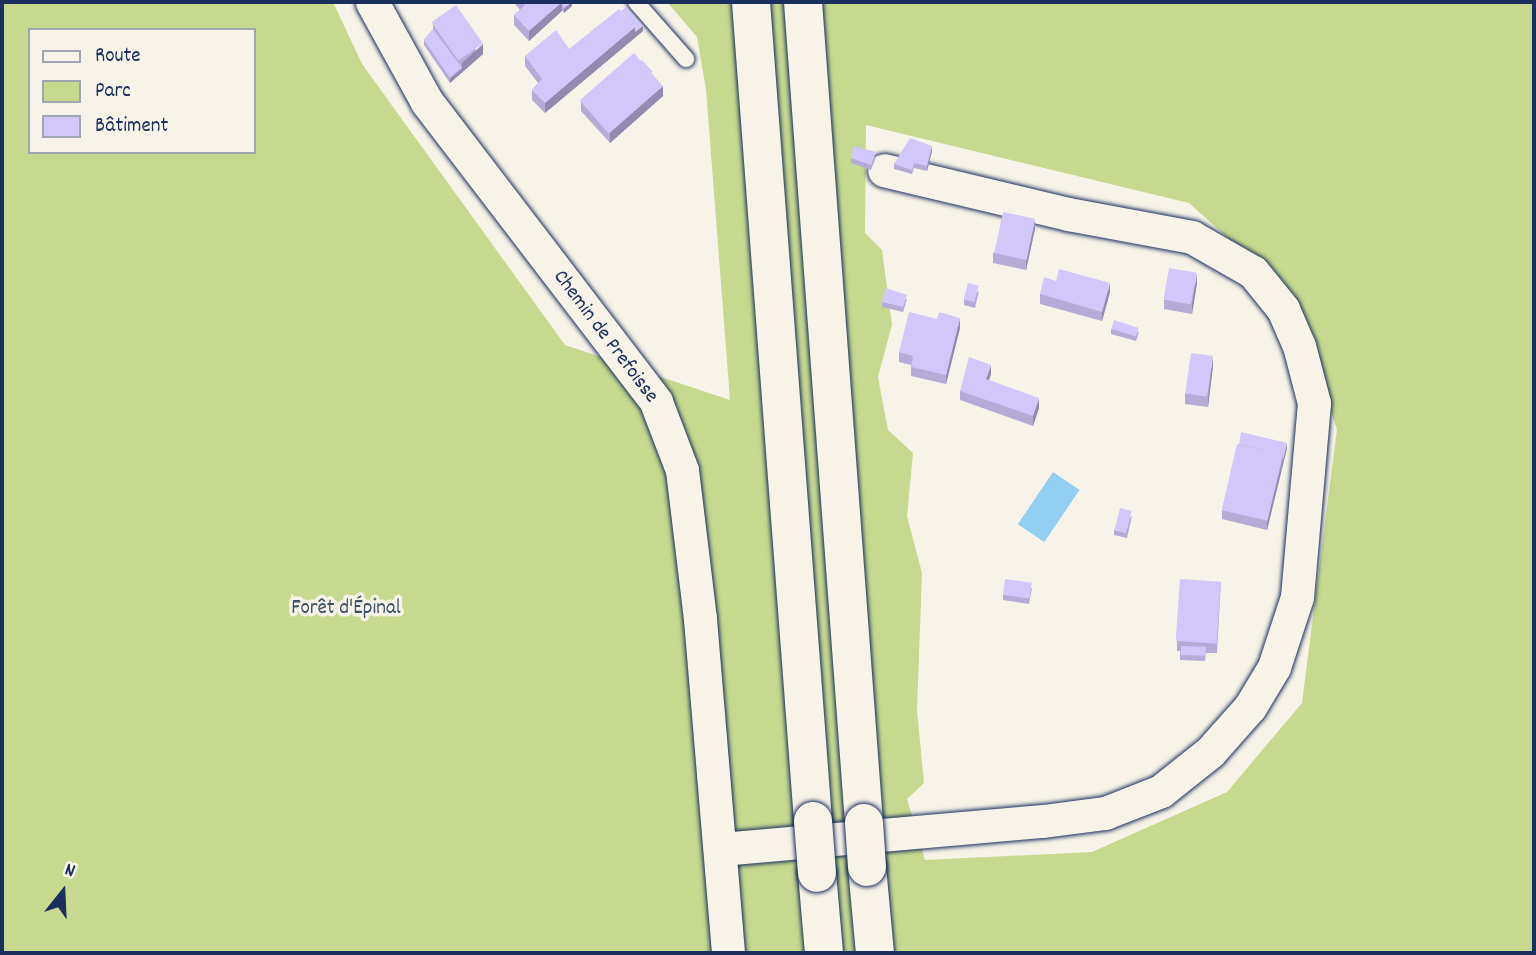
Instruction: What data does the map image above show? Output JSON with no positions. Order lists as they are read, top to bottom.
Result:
{
  "streets": {
    "street": ["Chemin de Prefoisse"]
  },
  "parks": ["Forêt d'Épinal"],
  "legend": ["Route", "Parc", "Bâtiment"],
  "north": "top"
}
